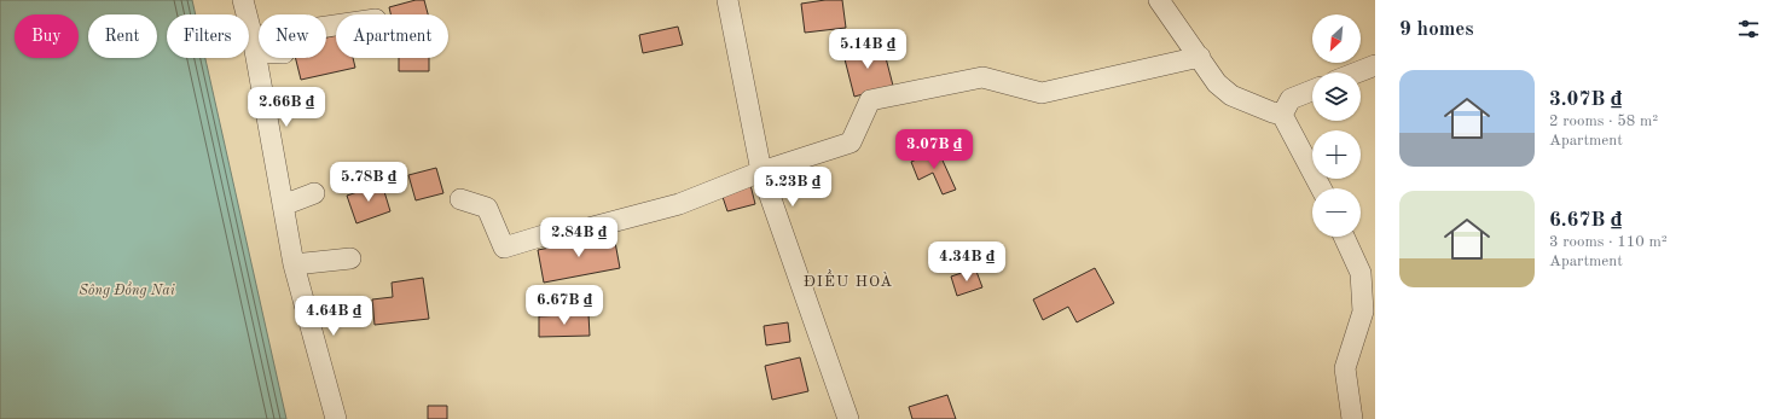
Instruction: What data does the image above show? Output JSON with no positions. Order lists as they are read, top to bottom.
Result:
{
  "districts": ["ĐIỀU HOÀ"],
  "water": ["Sông Đồng Nai"],
  "north": "bottom left",
  "page": {
    "heading": "9 homes",
    "map_buttons": ["+", "−"],
    "chip": [
      "Buy",
      "Rent",
      "Filters",
      "New",
      "Apartment"
    ],
    "price": [
      "5.14B ₫",
      "2.66B ₫",
      "3.07B ₫",
      "5.78B ₫",
      "5.23B ₫",
      "2.84B ₫",
      "4.34B ₫",
      "6.67B ₫",
      "4.64B ₫"
    ],
    "list": [
      {
        "name": "3.07B ₫",
        "note": "2 rooms · 58 m² · Apartment"
      },
      {
        "name": "6.67B ₫",
        "note": "3 rooms · 110 m² · Apartment"
      }
    ]
  }
}
